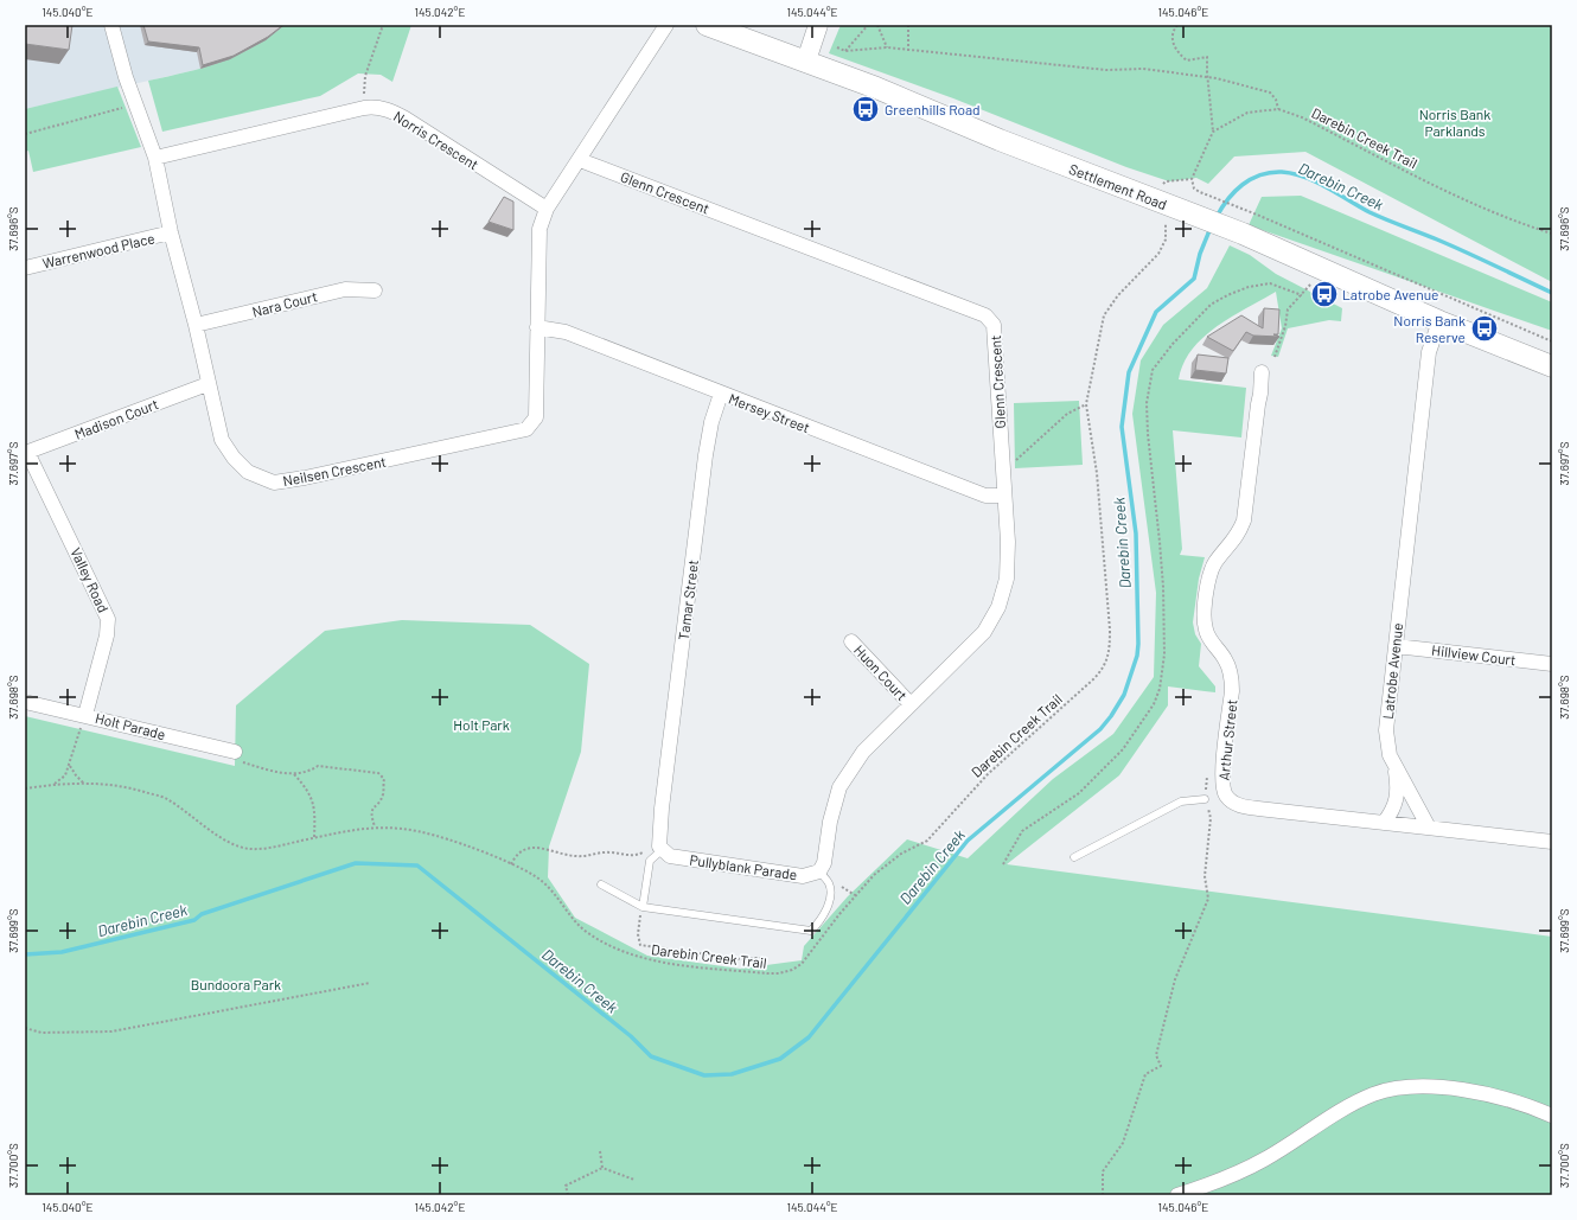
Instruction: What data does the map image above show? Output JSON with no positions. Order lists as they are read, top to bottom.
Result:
{
  "streets": {
    "main road": ["Settlement Road"],
    "street": [
      "Norris Crescent",
      "Glenn Crescent",
      "Warrenwood Place",
      "Nara Court",
      "Mersey Street",
      "Madison Court",
      "Neilsen Crescent",
      "Valley Road",
      "Tamar Street",
      "Hillview Court",
      "Latrobe Avenue",
      "Huon Court",
      "Holt Parade",
      "Arthur Street",
      "Pullyblank Parade"
    ],
    "path": ["Darebin Creek Trail"]
  },
  "crossings": [
    ["Darebin Creek Trail", "Settlement Road"],
    ["Norris Crescent", "Neilsen Crescent"],
    ["Settlement Road", "Latrobe Avenue"],
    ["Glenn Crescent", "Mersey Street"],
    ["Glenn Crescent", "Huon Court"],
    ["Glenn Crescent", "Pullyblank Parade"],
    ["Warrenwood Place", "Neilsen Crescent"],
    ["Nara Court", "Neilsen Crescent"],
    ["Mersey Street", "Neilsen Crescent"],
    ["Mersey Street", "Tamar Street"],
    ["Madison Court", "Neilsen Crescent"],
    ["Madison Court", "Valley Road"],
    ["Valley Road", "Holt Parade"],
    ["Tamar Street", "Pullyblank Parade"],
    ["Hillview Court", "Latrobe Avenue"],
    ["Latrobe Avenue", "Arthur Street"]
  ],
  "water": ["Darebin Creek"],
  "parks": ["Norris Bank Parklands", "Holt Park", "Bundoora Park"],
  "places": {
    "bus stop": ["Greenhills Road", "Latrobe Avenue", "Norris Bank Reserve"]
  },
  "coordinates": [
    "145.040°E",
    "145.042°E",
    "145.044°E",
    "145.046°E",
    "37.696°S",
    "37.697°S",
    "37.698°S",
    "37.699°S",
    "37.700°S"
  ]
}
